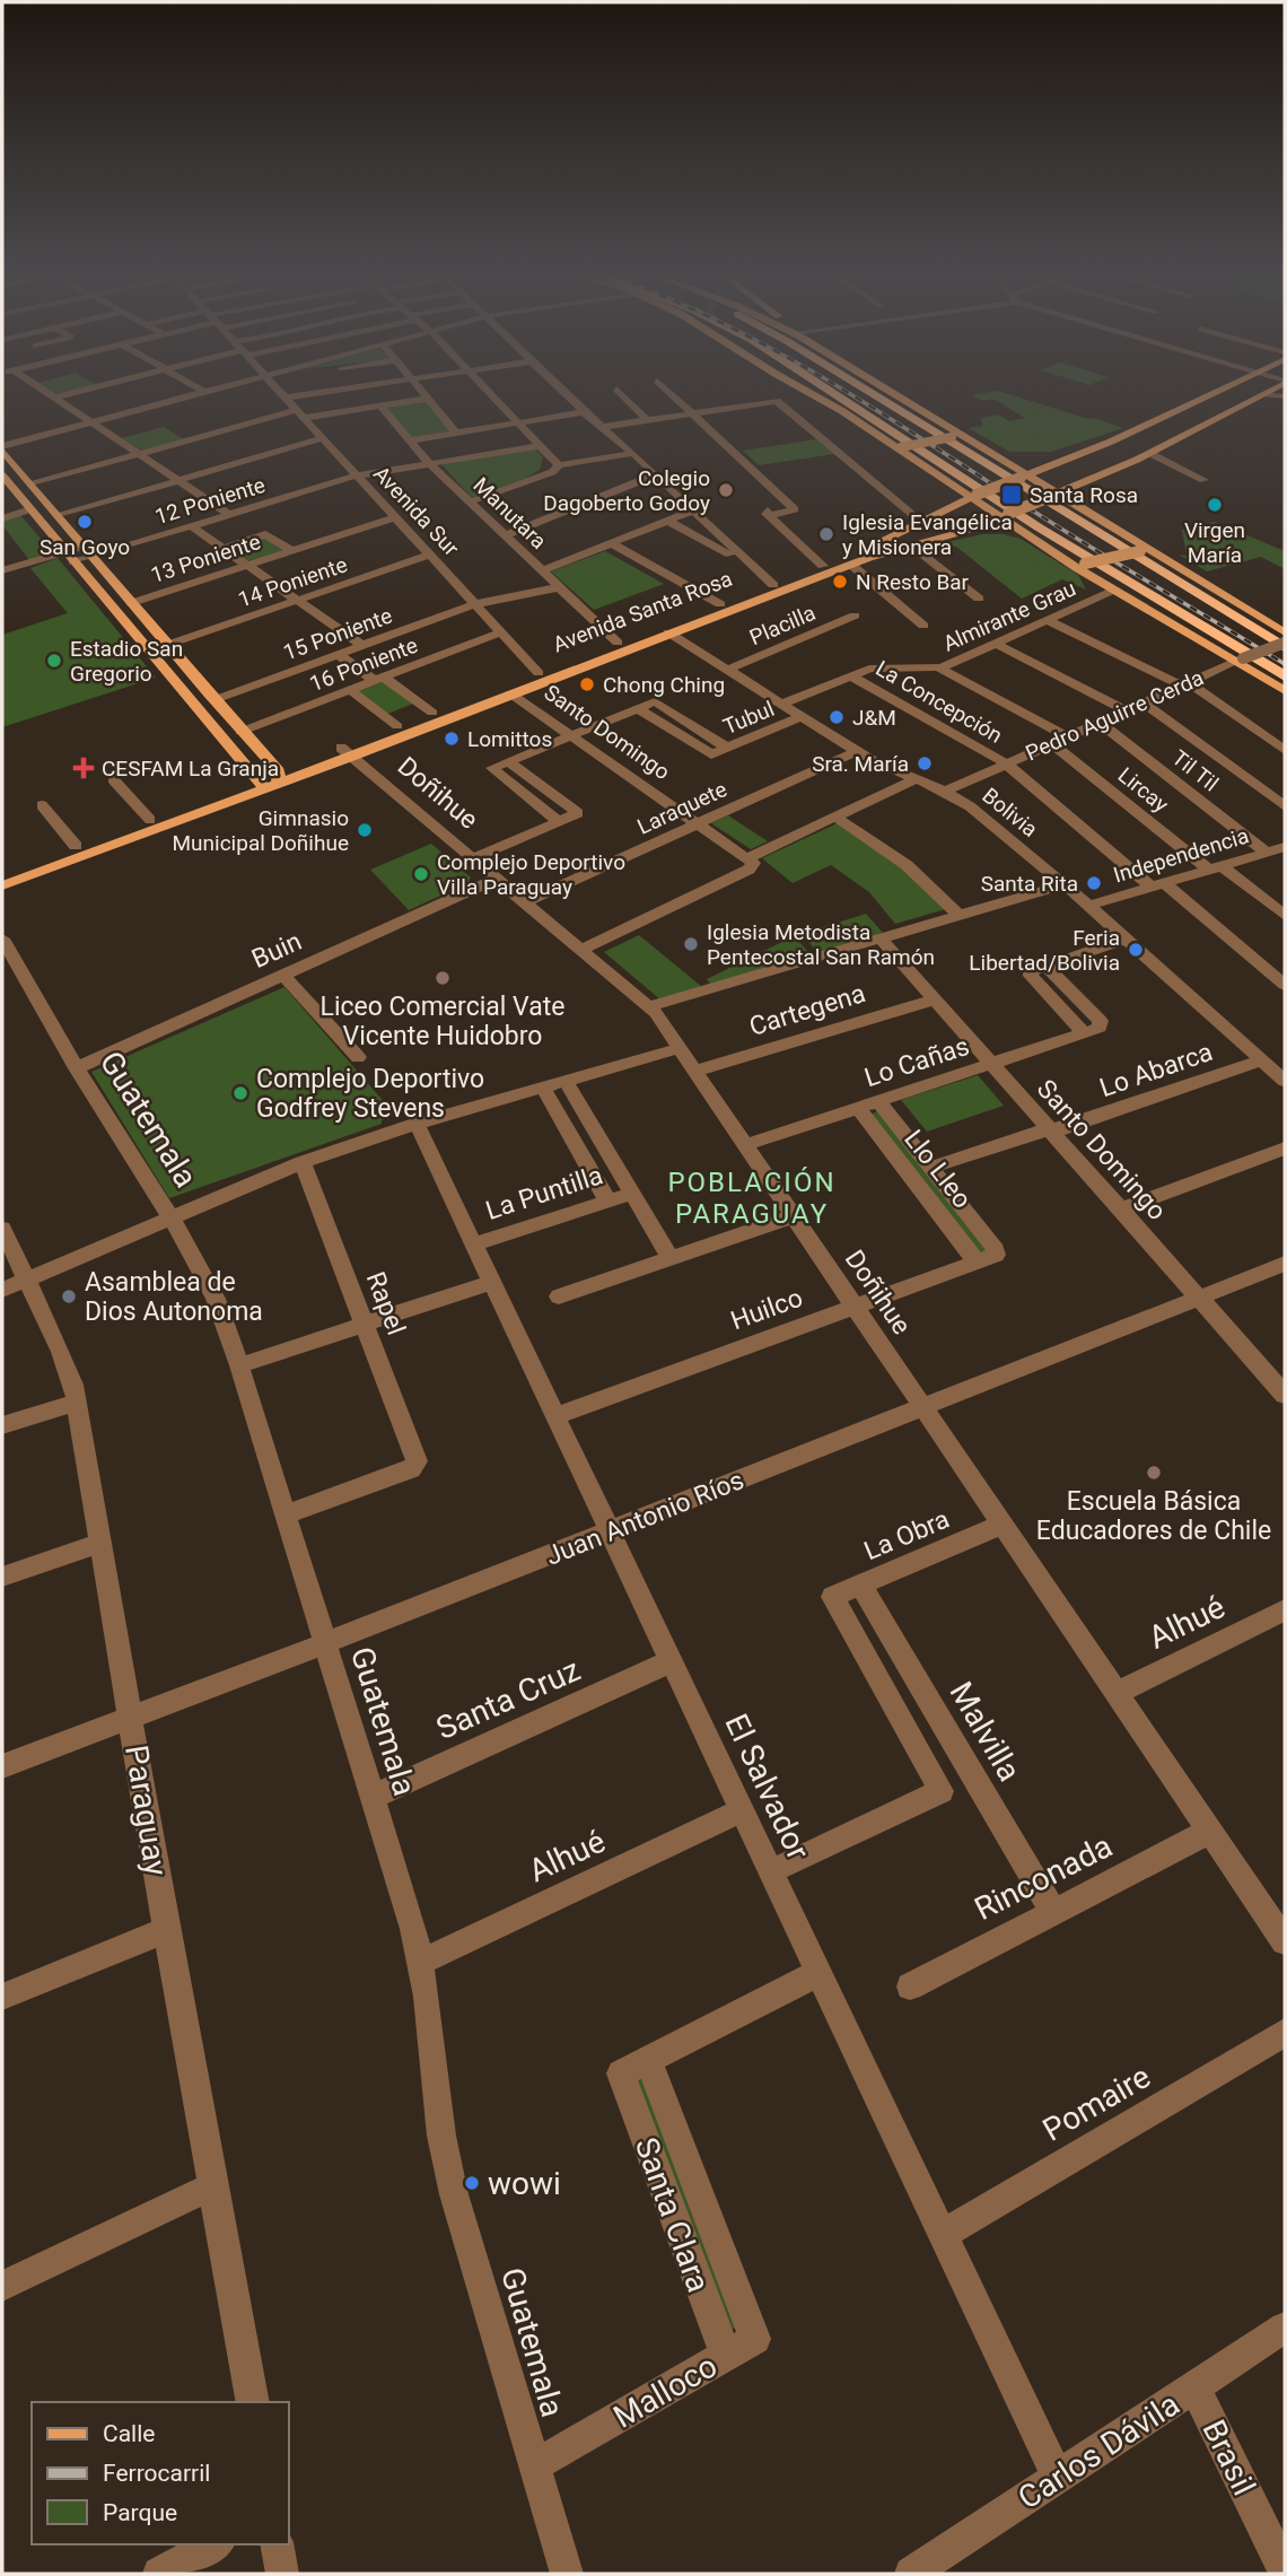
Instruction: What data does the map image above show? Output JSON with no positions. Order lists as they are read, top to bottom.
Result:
{
  "streets": {
    "main road": ["Avenida Santa Rosa"],
    "street": [
      "12 Poniente",
      "Avenida Sur",
      "Manutara",
      "13 Poniente",
      "14 Poniente",
      "Almirante Grau",
      "Placilla",
      "15 Poniente",
      "16 Poniente",
      "La Concepción",
      "Pedro Aguirre Cerda",
      "Tubul",
      "Santo Domingo",
      "Til Til",
      "Lircay",
      "Doñihue",
      "Laraquete",
      "Bolivia",
      "Independencia",
      "Buin",
      "Cartegena",
      "Lo Cañas",
      "Lo Abarca",
      "Guatemala",
      "Llo Lleo",
      "La Puntilla",
      "Rapel",
      "Huilco",
      "Juan Antonio Ríos",
      "La Obra",
      "Alhué",
      "Santa Cruz",
      "Malvilla",
      "El Salvador",
      "Paraguay",
      "Rinconada",
      "Pomaire",
      "Santa Clara",
      "Malloco",
      "Carlos Dávila",
      "Brasil"
    ]
  },
  "crossings": [
    ["12 Poniente", "Avenida Sur"],
    ["12 Poniente", "Manutara"],
    ["Avenida Sur", "13 Poniente"],
    ["Avenida Sur", "14 Poniente"],
    ["Avenida Sur", "Avenida Santa Rosa"],
    ["Avenida Sur", "15 Poniente"],
    ["Avenida Sur", "16 Poniente"],
    ["Manutara", "Avenida Santa Rosa"],
    ["Manutara", "15 Poniente"],
    ["Avenida Santa Rosa", "Santo Domingo"],
    ["Avenida Santa Rosa", "Doñihue"],
    ["Avenida Santa Rosa", "Bolivia"],
    ["Almirante Grau", "La Concepción"],
    ["Almirante Grau", "Lircay"],
    ["Almirante Grau", "Bolivia"],
    ["Placilla", "Bolivia"],
    ["La Concepción", "Pedro Aguirre Cerda"],
    ["La Concepción", "Independencia"],
    ["Pedro Aguirre Cerda", "Til Til"],
    ["Pedro Aguirre Cerda", "Lircay"],
    ["Pedro Aguirre Cerda", "Bolivia"],
    ["Tubul", "Bolivia"],
    ["Santo Domingo", "Laraquete"],
    ["Santo Domingo", "Cartegena"],
    ["Santo Domingo", "Lo Cañas"],
    ["Santo Domingo", "Lo Abarca"],
    ["Santo Domingo", "Juan Antonio Ríos"],
    ["Til Til", "Independencia"],
    ["Lircay", "Independencia"],
    ["Doñihue", "Laraquete"],
    ["Doñihue", "Buin"],
    ["Doñihue", "Cartegena"],
    ["Doñihue", "Lo Cañas"],
    ["Doñihue", "Huilco"],
    ["Doñihue", "Juan Antonio Ríos"],
    ["Doñihue", "La Obra"],
    ["Doñihue", "Alhué"],
    ["Doñihue", "Rinconada"],
    ["Laraquete", "Bolivia"],
    ["Bolivia", "Independencia"],
    ["Bolivia", "Lo Abarca"],
    ["Buin", "Guatemala"],
    ["Lo Cañas", "Llo Lleo"],
    ["Lo Abarca", "Llo Lleo"],
    ["Guatemala", "Rapel"],
    ["Guatemala", "Juan Antonio Ríos"],
    ["Guatemala", "Alhué"],
    ["Guatemala", "Santa Cruz"],
    ["Guatemala", "Malloco"],
    ["Llo Lleo", "Huilco"],
    ["La Puntilla", "El Salvador"],
    ["Huilco", "El Salvador"],
    ["Juan Antonio Ríos", "El Salvador"],
    ["Juan Antonio Ríos", "Paraguay"],
    ["La Obra", "Malvilla"],
    ["La Obra", "El Salvador"],
    ["Alhué", "El Salvador"],
    ["Santa Cruz", "El Salvador"],
    ["Malvilla", "Rinconada"],
    ["El Salvador", "Pomaire"],
    ["El Salvador", "Carlos Dávila"],
    ["Santa Clara", "Malloco"],
    ["Carlos Dávila", "Brasil"]
  ],
  "districts": ["POBLACIÓN PARAGUAY"],
  "places": {
    "other": [
      "Colegio Dagoberto Godoy",
      "Virgen María",
      "San Goyo",
      "Iglesia Evangélica y Misionera",
      "N Resto Bar",
      "Estadio San Gregorio",
      "Chong Ching",
      "J&M",
      "Lomittos",
      "Sra. María",
      "Gimnasio Municipal Doñihue",
      "Complejo Deportivo Villa Paraguay",
      "Santa Rita",
      "Iglesia Metodista Pentecostal San Ramón",
      "Feria Libertad/Bolivia",
      "Liceo Comercial Vate Vicente Huidobro",
      "Complejo Deportivo Godfrey Stevens",
      "Asamblea de Dios Autonoma",
      "Escuela Básica Educadores de Chile",
      "wowi"
    ],
    "transit": ["Santa Rosa"],
    "health": ["CESFAM La Granja"]
  },
  "legend": ["Calle", "Ferrocarril", "Parque"]
}
